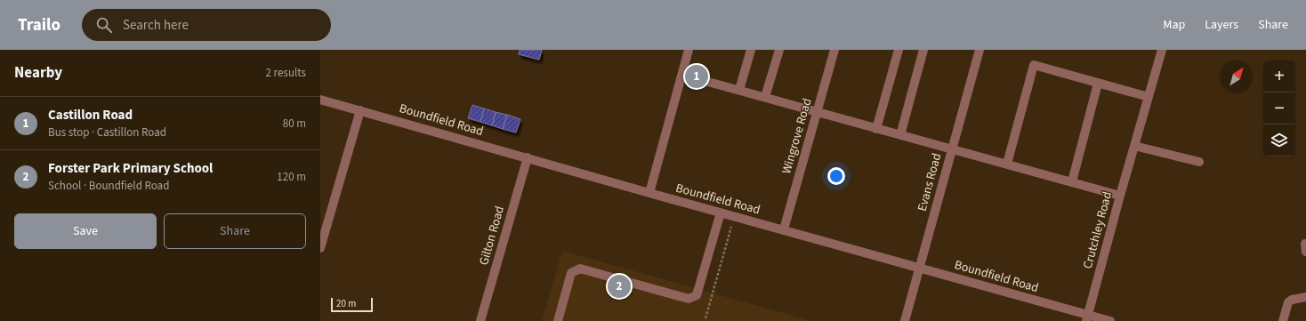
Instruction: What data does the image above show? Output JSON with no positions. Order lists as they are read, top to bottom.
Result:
{
  "streets": {
    "street": [
      "Boundfield Road",
      "Wingrove Road",
      "Evans Road",
      "Crutchley Road",
      "Gilton Road"
    ]
  },
  "crossings": [
    ["Boundfield Road", "Wingrove Road"],
    ["Boundfield Road", "Evans Road"],
    ["Boundfield Road", "Crutchley Road"],
    ["Boundfield Road", "Gilton Road"]
  ],
  "scale_bar": "20 m",
  "north": "top right",
  "page": {
    "header": "Trailo",
    "search": "Search here",
    "nav": ["Map", "Layers", "Share"],
    "heading": ["Nearby", "2 results"],
    "map_buttons": ["+", "−"],
    "pins": ["1", "2"],
    "list": [
      {
        "mark": "1",
        "name": "Castillon Road",
        "note": "Bus stop · Castillon Road",
        "value": "80 m"
      },
      {
        "mark": "2",
        "name": "Forster Park Primary School",
        "note": "School · Boundfield Road",
        "value": "120 m"
      }
    ],
    "buttons": ["Save", "Share"],
    "scale": "20 m"
  }
}
